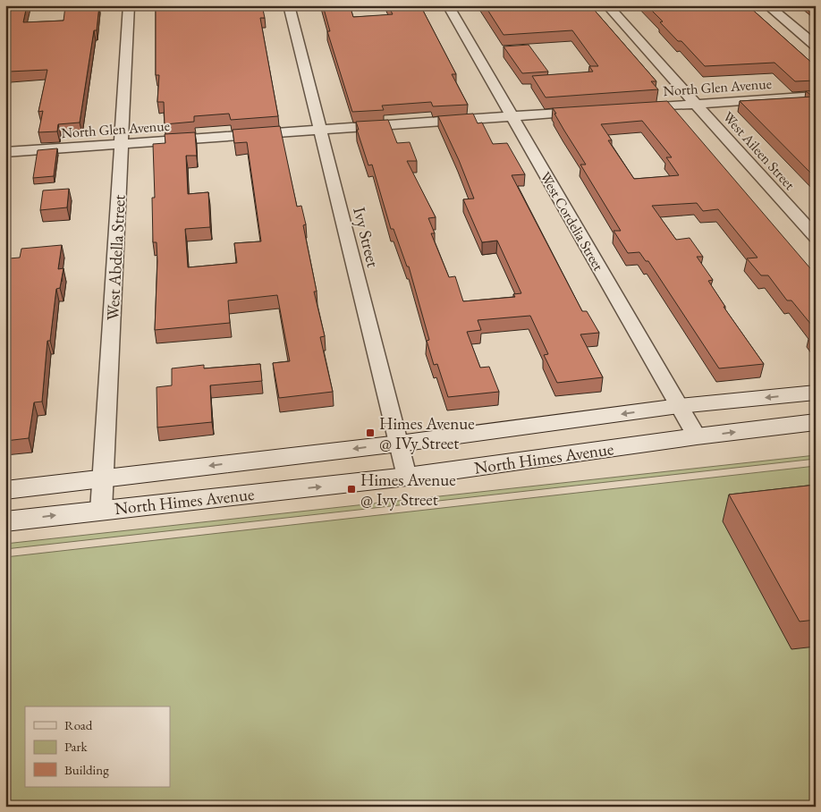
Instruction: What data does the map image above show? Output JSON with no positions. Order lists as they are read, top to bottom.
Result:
{
  "streets": {
    "street": [
      "North Glen Avenue",
      "West Aileen Street",
      "West Cordelia Street",
      "Ivy Street",
      "West Abdella Street",
      "North Himes Avenue"
    ]
  },
  "crossings": [
    ["North Glen Avenue", "West Aileen Street"],
    ["North Glen Avenue", "West Cordelia Street"],
    ["North Glen Avenue", "Ivy Street"],
    ["North Glen Avenue", "West Abdella Street"],
    ["West Cordelia Street", "North Himes Avenue"],
    ["Ivy Street", "North Himes Avenue"],
    ["West Abdella Street", "North Himes Avenue"]
  ],
  "places": {
    "transit": ["Himes Avenue @ IVy Street", "Himes Avenue @ Ivy Street"]
  },
  "legend": ["Road", "Park", "Building"]
}
